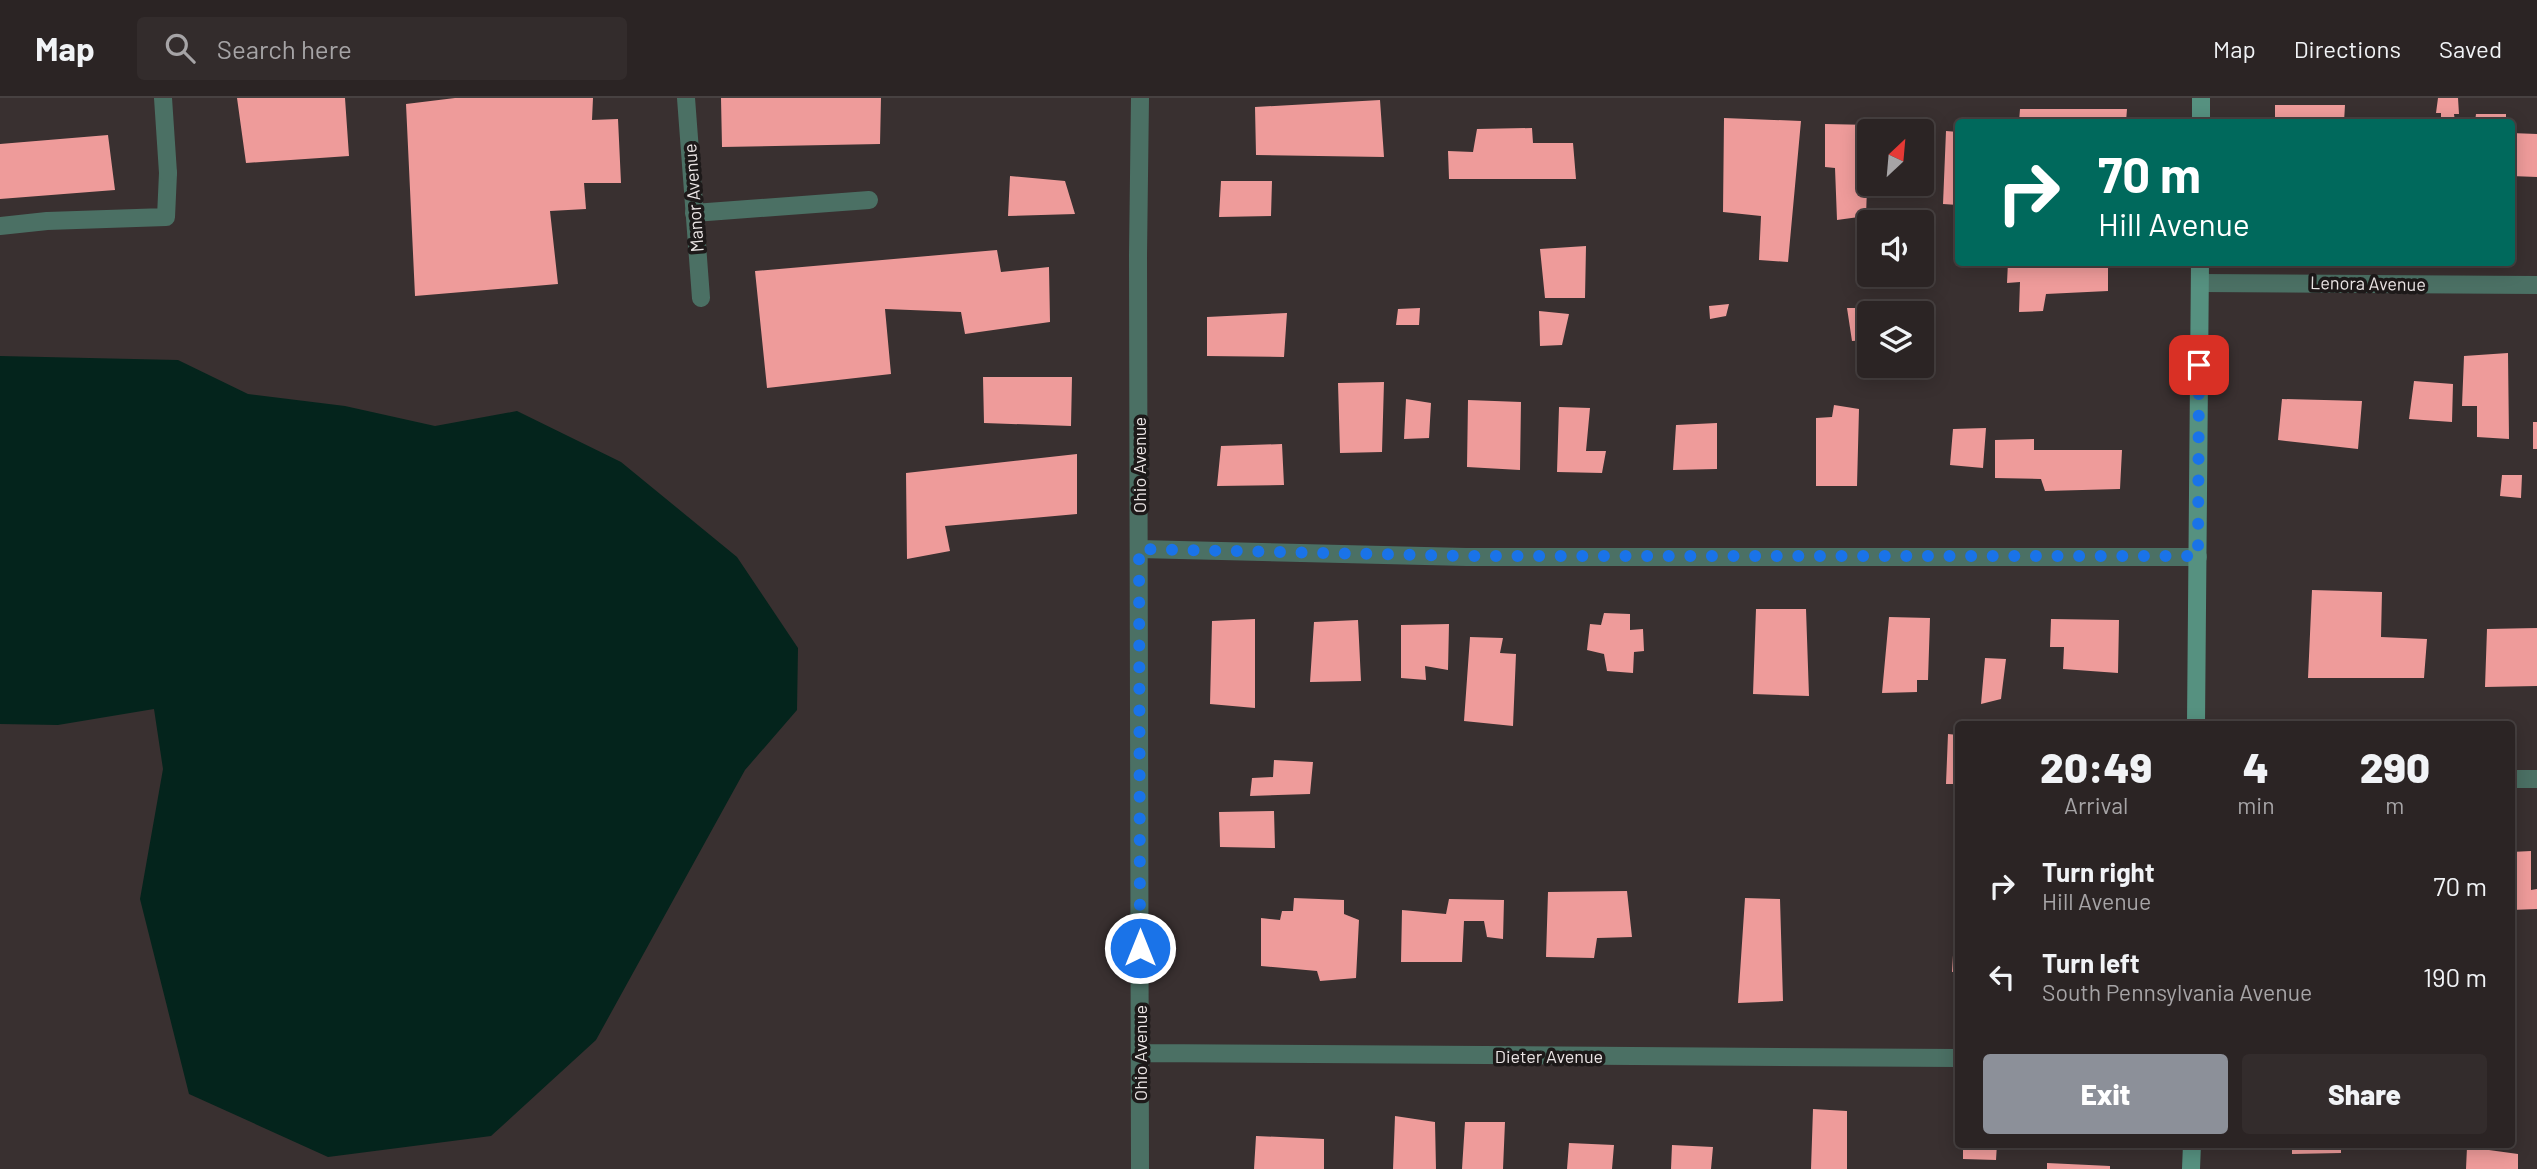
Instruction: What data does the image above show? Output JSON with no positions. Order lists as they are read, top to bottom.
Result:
{
  "streets": {
    "street": [
      "Manor Avenue",
      "Lenora Avenue",
      "Ohio Avenue",
      "Dieter Avenue"
    ]
  },
  "crossings": [
    ["Ohio Avenue", "Dieter Avenue"]
  ],
  "north": "top right",
  "page": {
    "header": "Map",
    "search": "Search here",
    "nav": ["Map", "Directions", "Saved"],
    "turn": ["70 m", "Hill Avenue"],
    "eta": [
      "20:49",
      "Arrival",
      "4",
      "min",
      "290",
      "m"
    ],
    "list": [
      {
        "name": "Turn right",
        "note": "Hill Avenue",
        "value": "70 m"
      },
      {
        "name": "Turn left",
        "note": "South Pennsylvania Avenue",
        "value": "190 m"
      }
    ],
    "buttons": ["Exit", "Share"]
  }
}
